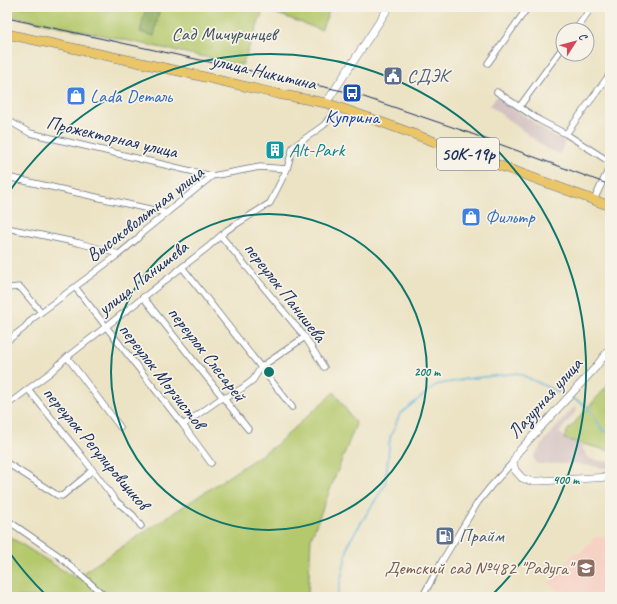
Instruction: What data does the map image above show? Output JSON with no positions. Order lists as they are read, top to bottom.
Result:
{
  "streets": {
    "main road": ["улица Никитина", "50К-19р"],
    "street": [
      "Прожекторная улица",
      "Высоковольтная улица",
      "улица Панишева",
      "переулок Панишева",
      "переулок Слесарей",
      "переулок Морзистов",
      "Лазурная улица",
      "переулок Регулировщиков"
    ]
  },
  "crossings": [
    ["улица Никитина", "50К-19р"],
    ["Прожекторная улица", "Высоковольтная улица"],
    ["Высоковольтная улица", "улица Панишева"],
    ["Высоковольтная улица", "переулок Морзистов"],
    ["улица Панишева", "переулок Панишева"],
    ["улица Панишева", "переулок Слесарей"],
    ["улица Панишева", "переулок Морзистов"],
    ["улица Панишева", "переулок Регулировщиков"]
  ],
  "parks": ["Сад Мичуринцев"],
  "places": {
    "public building": ["СДЭК"],
    "bus stop": ["Куприна"],
    "shop": ["Lada Dеталь", "Фильтр"],
    "building": ["Alt-Park"],
    "fuel station": ["Прайм"],
    "school or university": ["Детский сад №482 \"Радуга\""]
  },
  "north": "top right",
  "rings": ["200 m", "400 m"]
}
